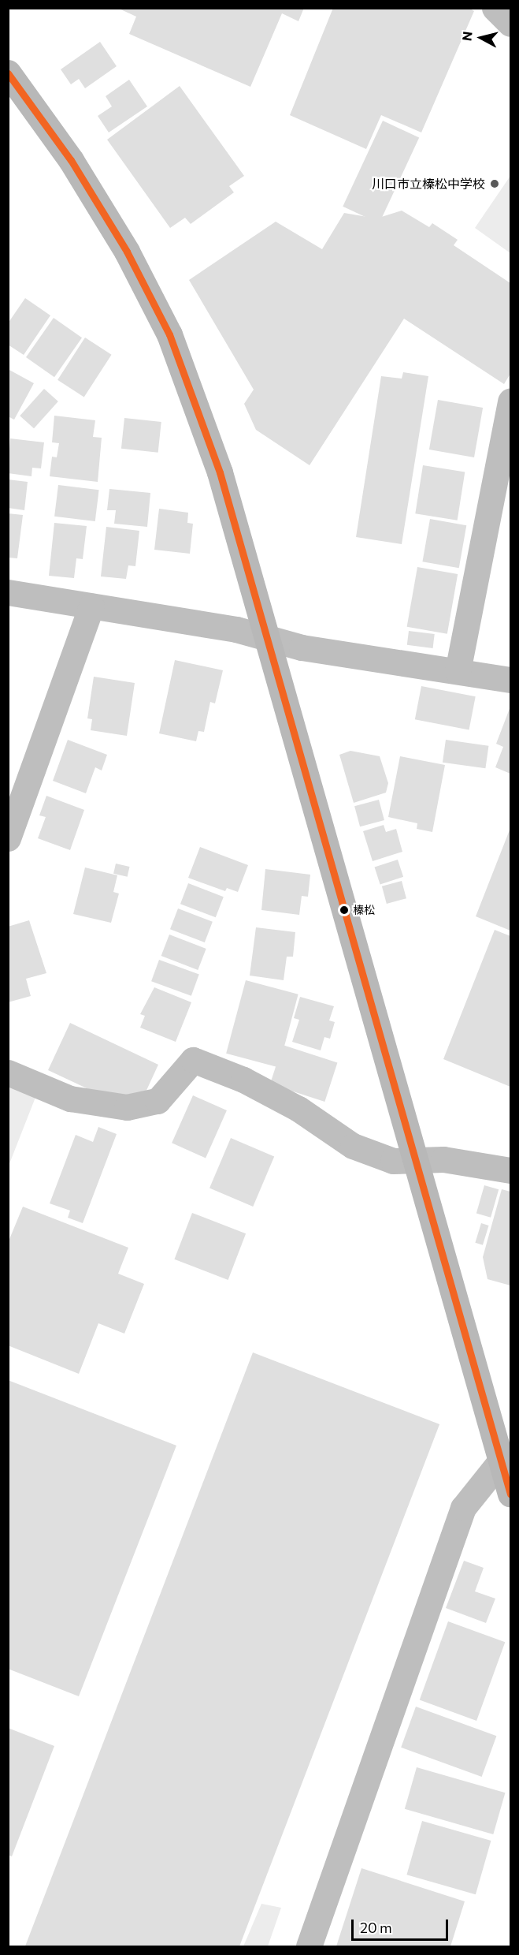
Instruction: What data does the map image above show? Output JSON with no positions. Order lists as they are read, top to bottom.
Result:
{
  "places": ["川口市立榛松中学校", "榛松"],
  "scale_bar": "20 m",
  "north": "left"
}
